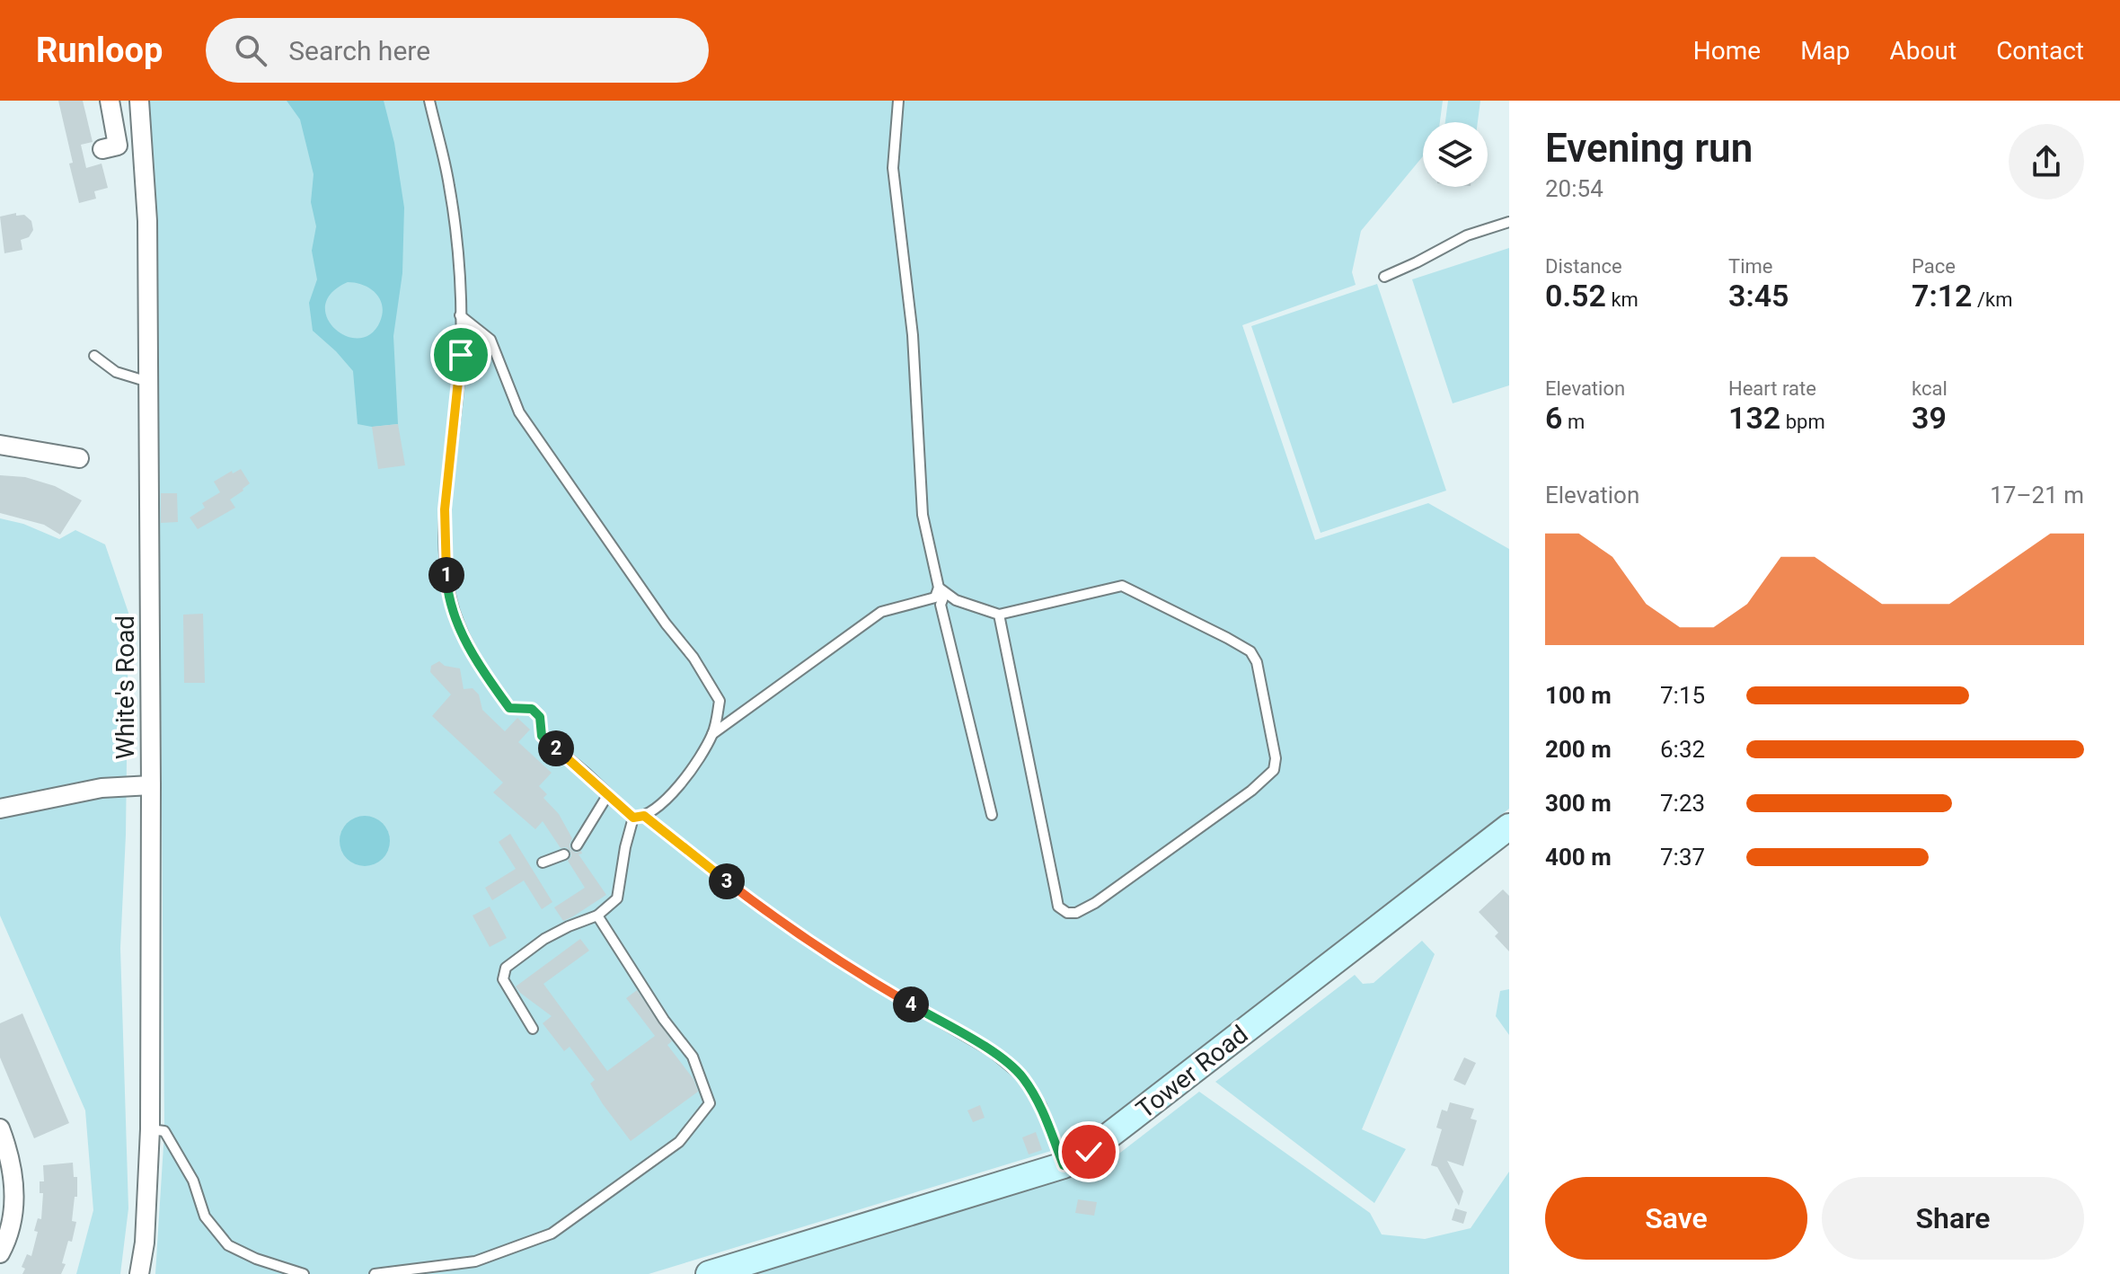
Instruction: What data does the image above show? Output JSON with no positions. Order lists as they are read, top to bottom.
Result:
{
  "streets": {
    "street": ["White's Road", "Tower Road"]
  },
  "page": {
    "header": "Runloop",
    "search": "Search here",
    "nav": [
      "Home",
      "Map",
      "About",
      "Contact"
    ],
    "heading": ["Evening run", "20:54"],
    "stats": [
      ["Distance", "0.52 km"],
      ["Time", "3:45"],
      ["Pace", "7:12 /km"],
      ["Elevation", "6 m"],
      ["Heart rate", "132 bpm"],
      ["kcal", "39"]
    ],
    "chart": ["Elevation", "17–21 m"],
    "pins": [
      "1",
      "2",
      "3",
      "4"
    ],
    "list": [
      {
        "name": "100 m",
        "note": "7:15"
      },
      {
        "name": "200 m",
        "note": "6:32"
      },
      {
        "name": "300 m",
        "note": "7:23"
      },
      {
        "name": "400 m",
        "note": "7:37"
      }
    ],
    "buttons": ["Save", "Share"]
  }
}
